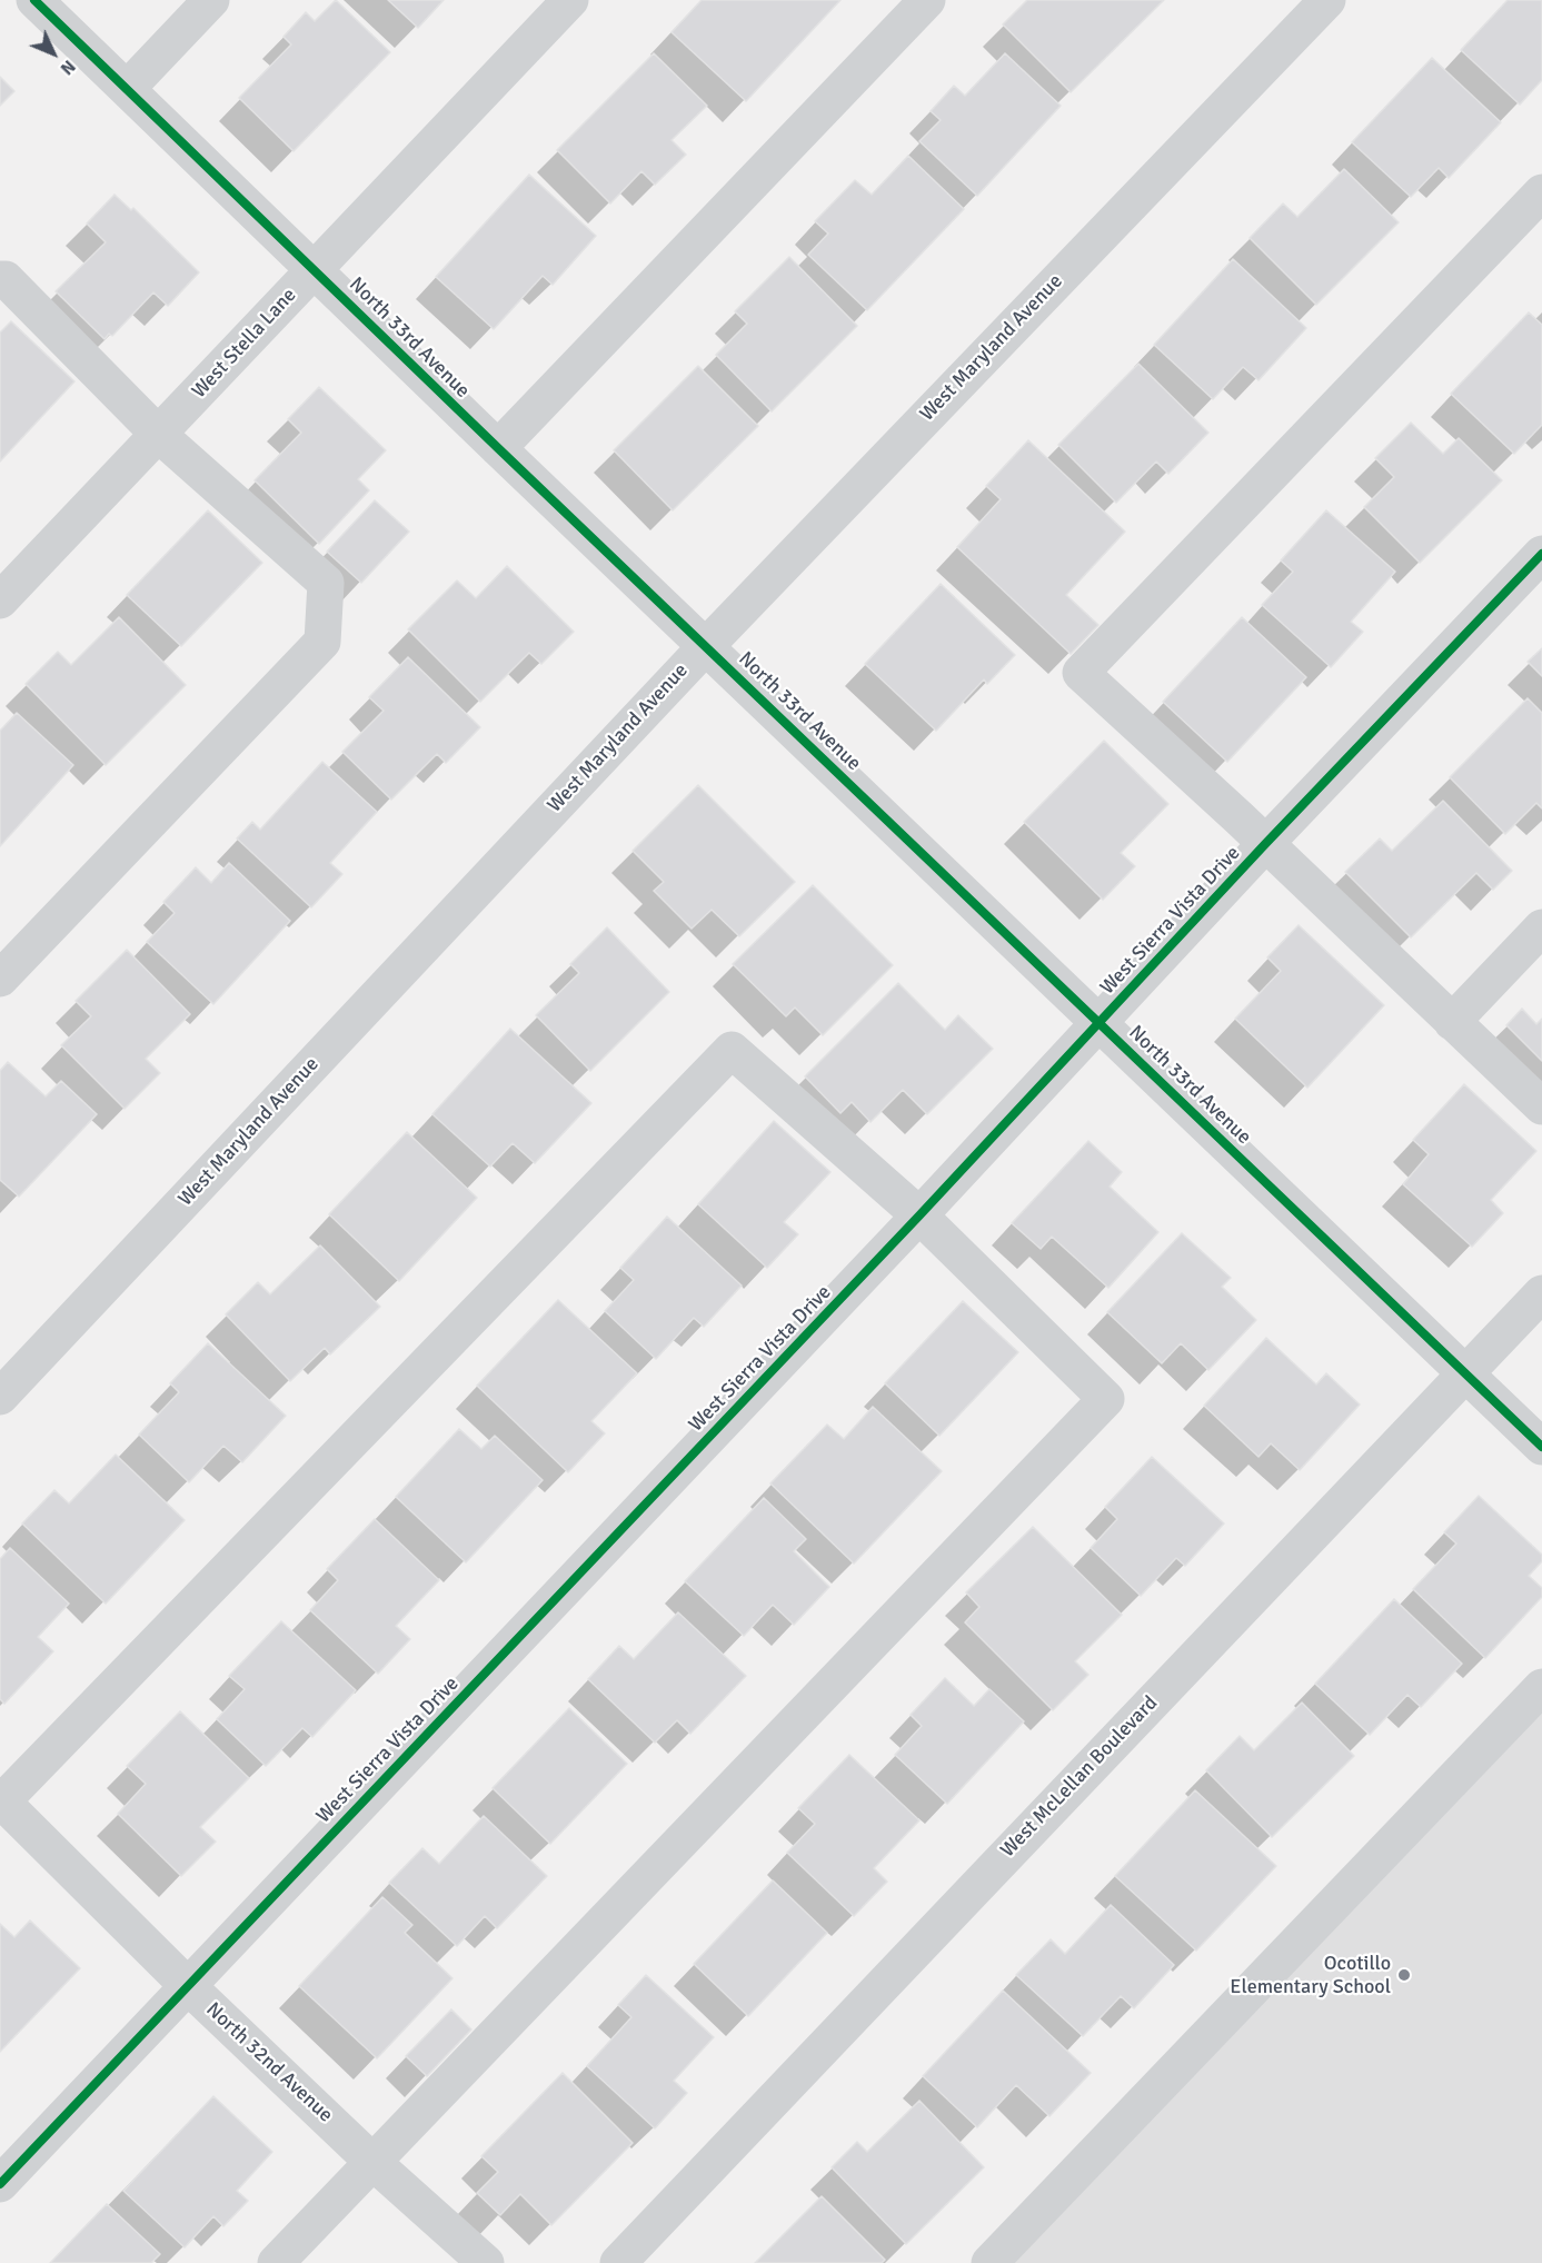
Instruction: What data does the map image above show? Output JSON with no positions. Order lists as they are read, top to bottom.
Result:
{
  "streets": {
    "street": [
      "North 33rd Avenue",
      "West Stella Lane",
      "West Maryland Avenue",
      "West Sierra Vista Drive",
      "West McLellan Boulevard",
      "North 32nd Avenue"
    ]
  },
  "crossings": [
    ["North 33rd Avenue", "West Stella Lane"],
    ["North 33rd Avenue", "West Maryland Avenue"],
    ["North 33rd Avenue", "West Sierra Vista Drive"],
    ["North 33rd Avenue", "West McLellan Boulevard"],
    ["West Sierra Vista Drive", "North 32nd Avenue"]
  ],
  "places": ["Ocotillo Elementary School"],
  "north": "bottom right"
}
